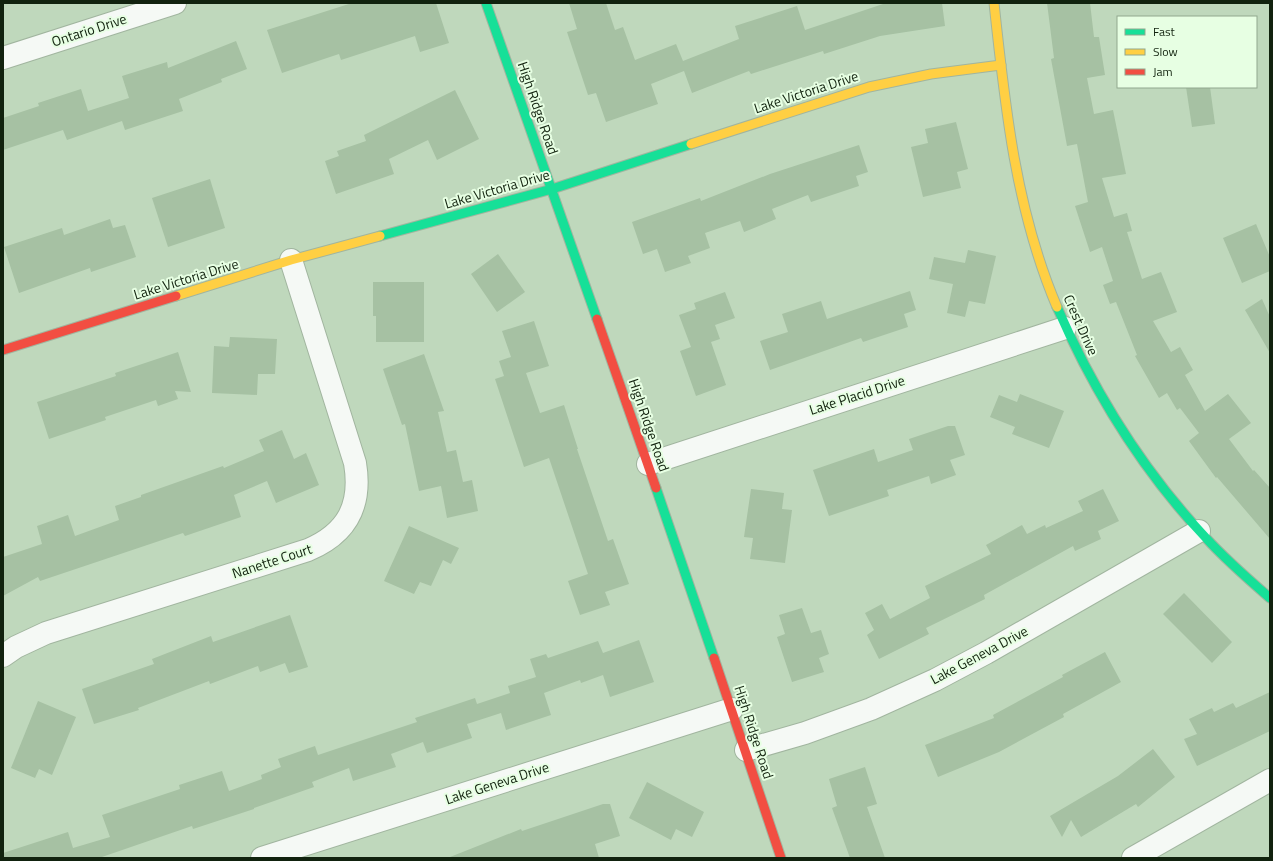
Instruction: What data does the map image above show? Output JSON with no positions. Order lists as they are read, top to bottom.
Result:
{
  "streets": {
    "street": [
      "Ontario Drive",
      "Lake Victoria Drive",
      "High Ridge Road",
      "Crest Drive",
      "Lake Placid Drive",
      "Nanette Court",
      "Lake Geneva Drive"
    ]
  },
  "crossings": [
    ["Lake Victoria Drive", "High Ridge Road"],
    ["Lake Victoria Drive", "Crest Drive"],
    ["Lake Victoria Drive", "Nanette Court"],
    ["High Ridge Road", "Lake Placid Drive"],
    ["High Ridge Road", "Lake Geneva Drive"],
    ["Crest Drive", "Lake Placid Drive"],
    ["Crest Drive", "Lake Geneva Drive"]
  ],
  "legend": ["Fast", "Slow", "Jam"]
}
